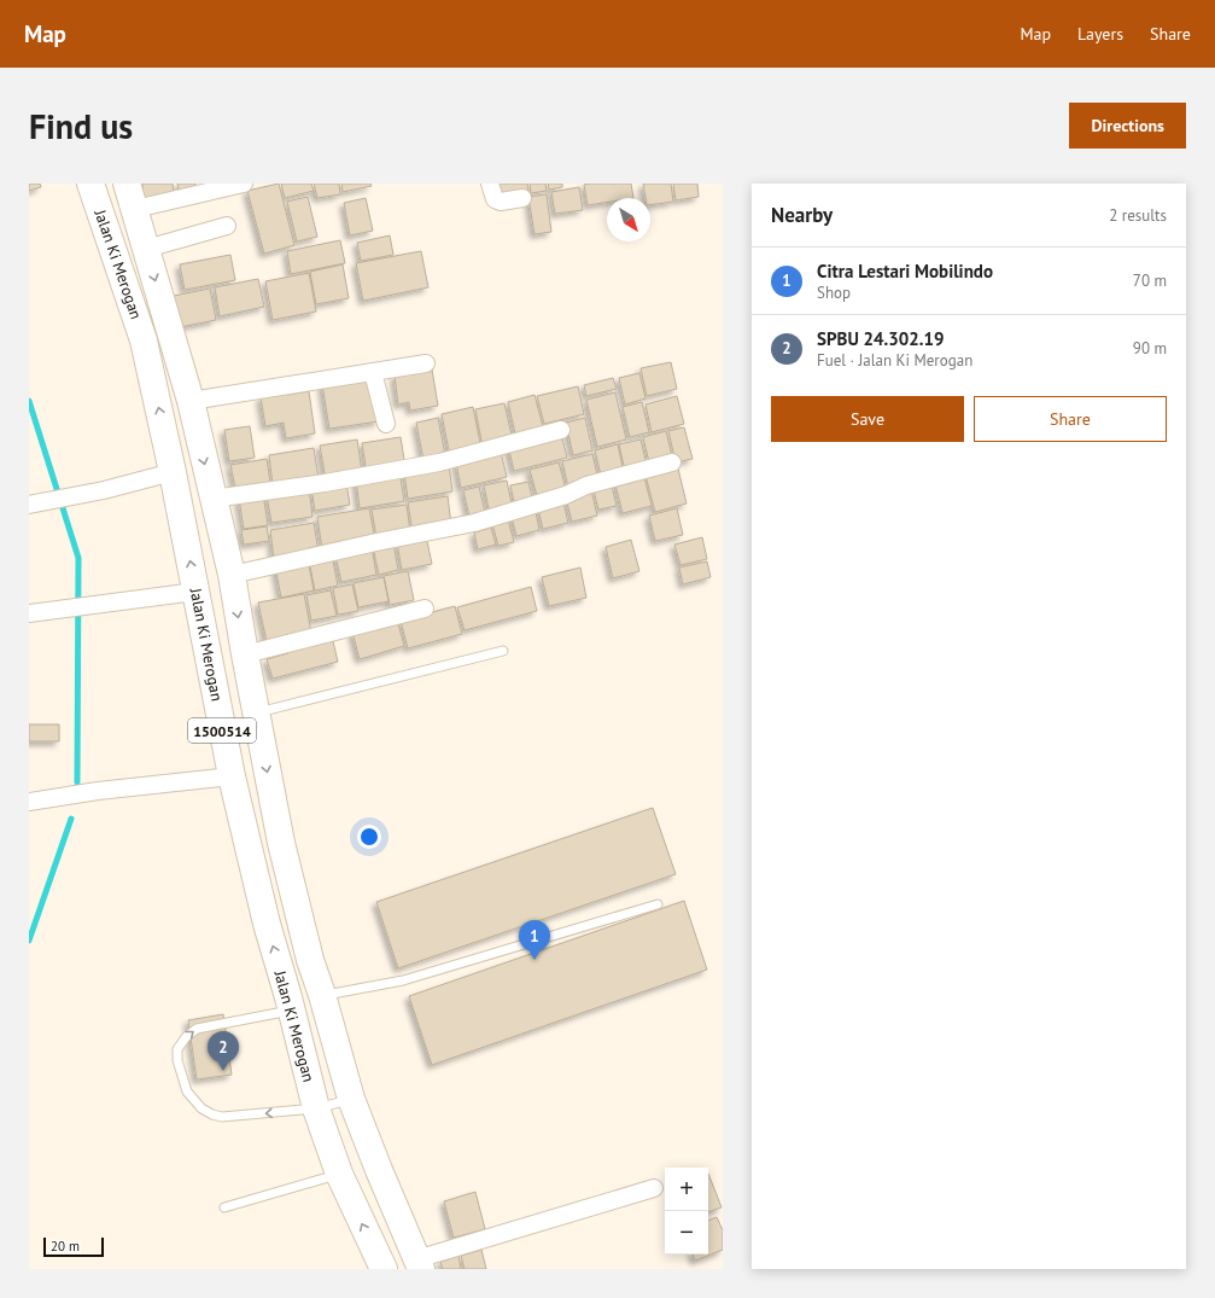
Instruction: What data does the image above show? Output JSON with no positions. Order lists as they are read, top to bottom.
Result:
{
  "streets": {
    "highway": ["Jalan Ki Merogan", "1500514"]
  },
  "scale_bar": "20 m",
  "north": "bottom right",
  "page": {
    "header": "Map",
    "nav": ["Map", "Layers", "Share"],
    "buttons": [
      "Directions",
      ["Save", "Share"]
    ],
    "title": "Find us",
    "heading": ["Nearby", "2 results"],
    "list": [
      {
        "mark": "1",
        "name": "Citra Lestari Mobilindo",
        "note": "Shop",
        "value": "70 m"
      },
      {
        "mark": "2",
        "name": "SPBU 24.302.19",
        "note": "Fuel · Jalan Ki Merogan",
        "value": "90 m"
      }
    ],
    "pins": ["1", "2"],
    "map_buttons": ["+", "−"],
    "scale": "20 m"
  }
}
